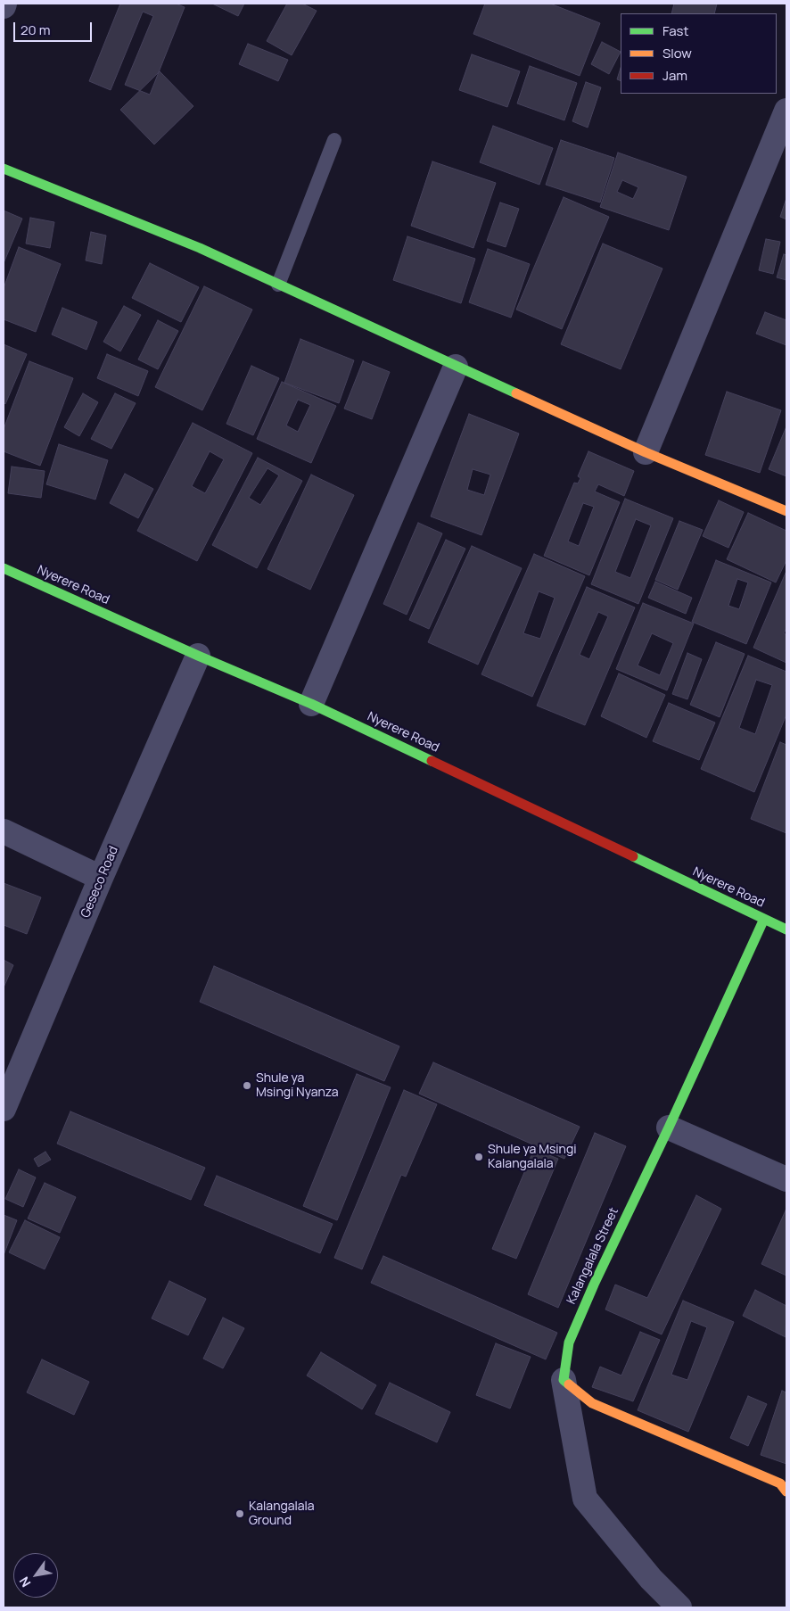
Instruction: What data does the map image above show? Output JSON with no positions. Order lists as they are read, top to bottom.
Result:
{
  "streets": {
    "main road": ["Nyerere Road", "Kalangalala Street"],
    "street": ["Geseco Road"]
  },
  "crossings": [
    ["Nyerere Road", "Geseco Road"],
    ["Nyerere Road", "Kalangalala Street"]
  ],
  "places": ["Shule ya Msingi Nyanza", "Shule ya Msingi Kalangalala", "Kalangalala Ground"],
  "legend": ["Fast", "Slow", "Jam"],
  "scale_bar": "20 m",
  "north": "bottom left"
}
